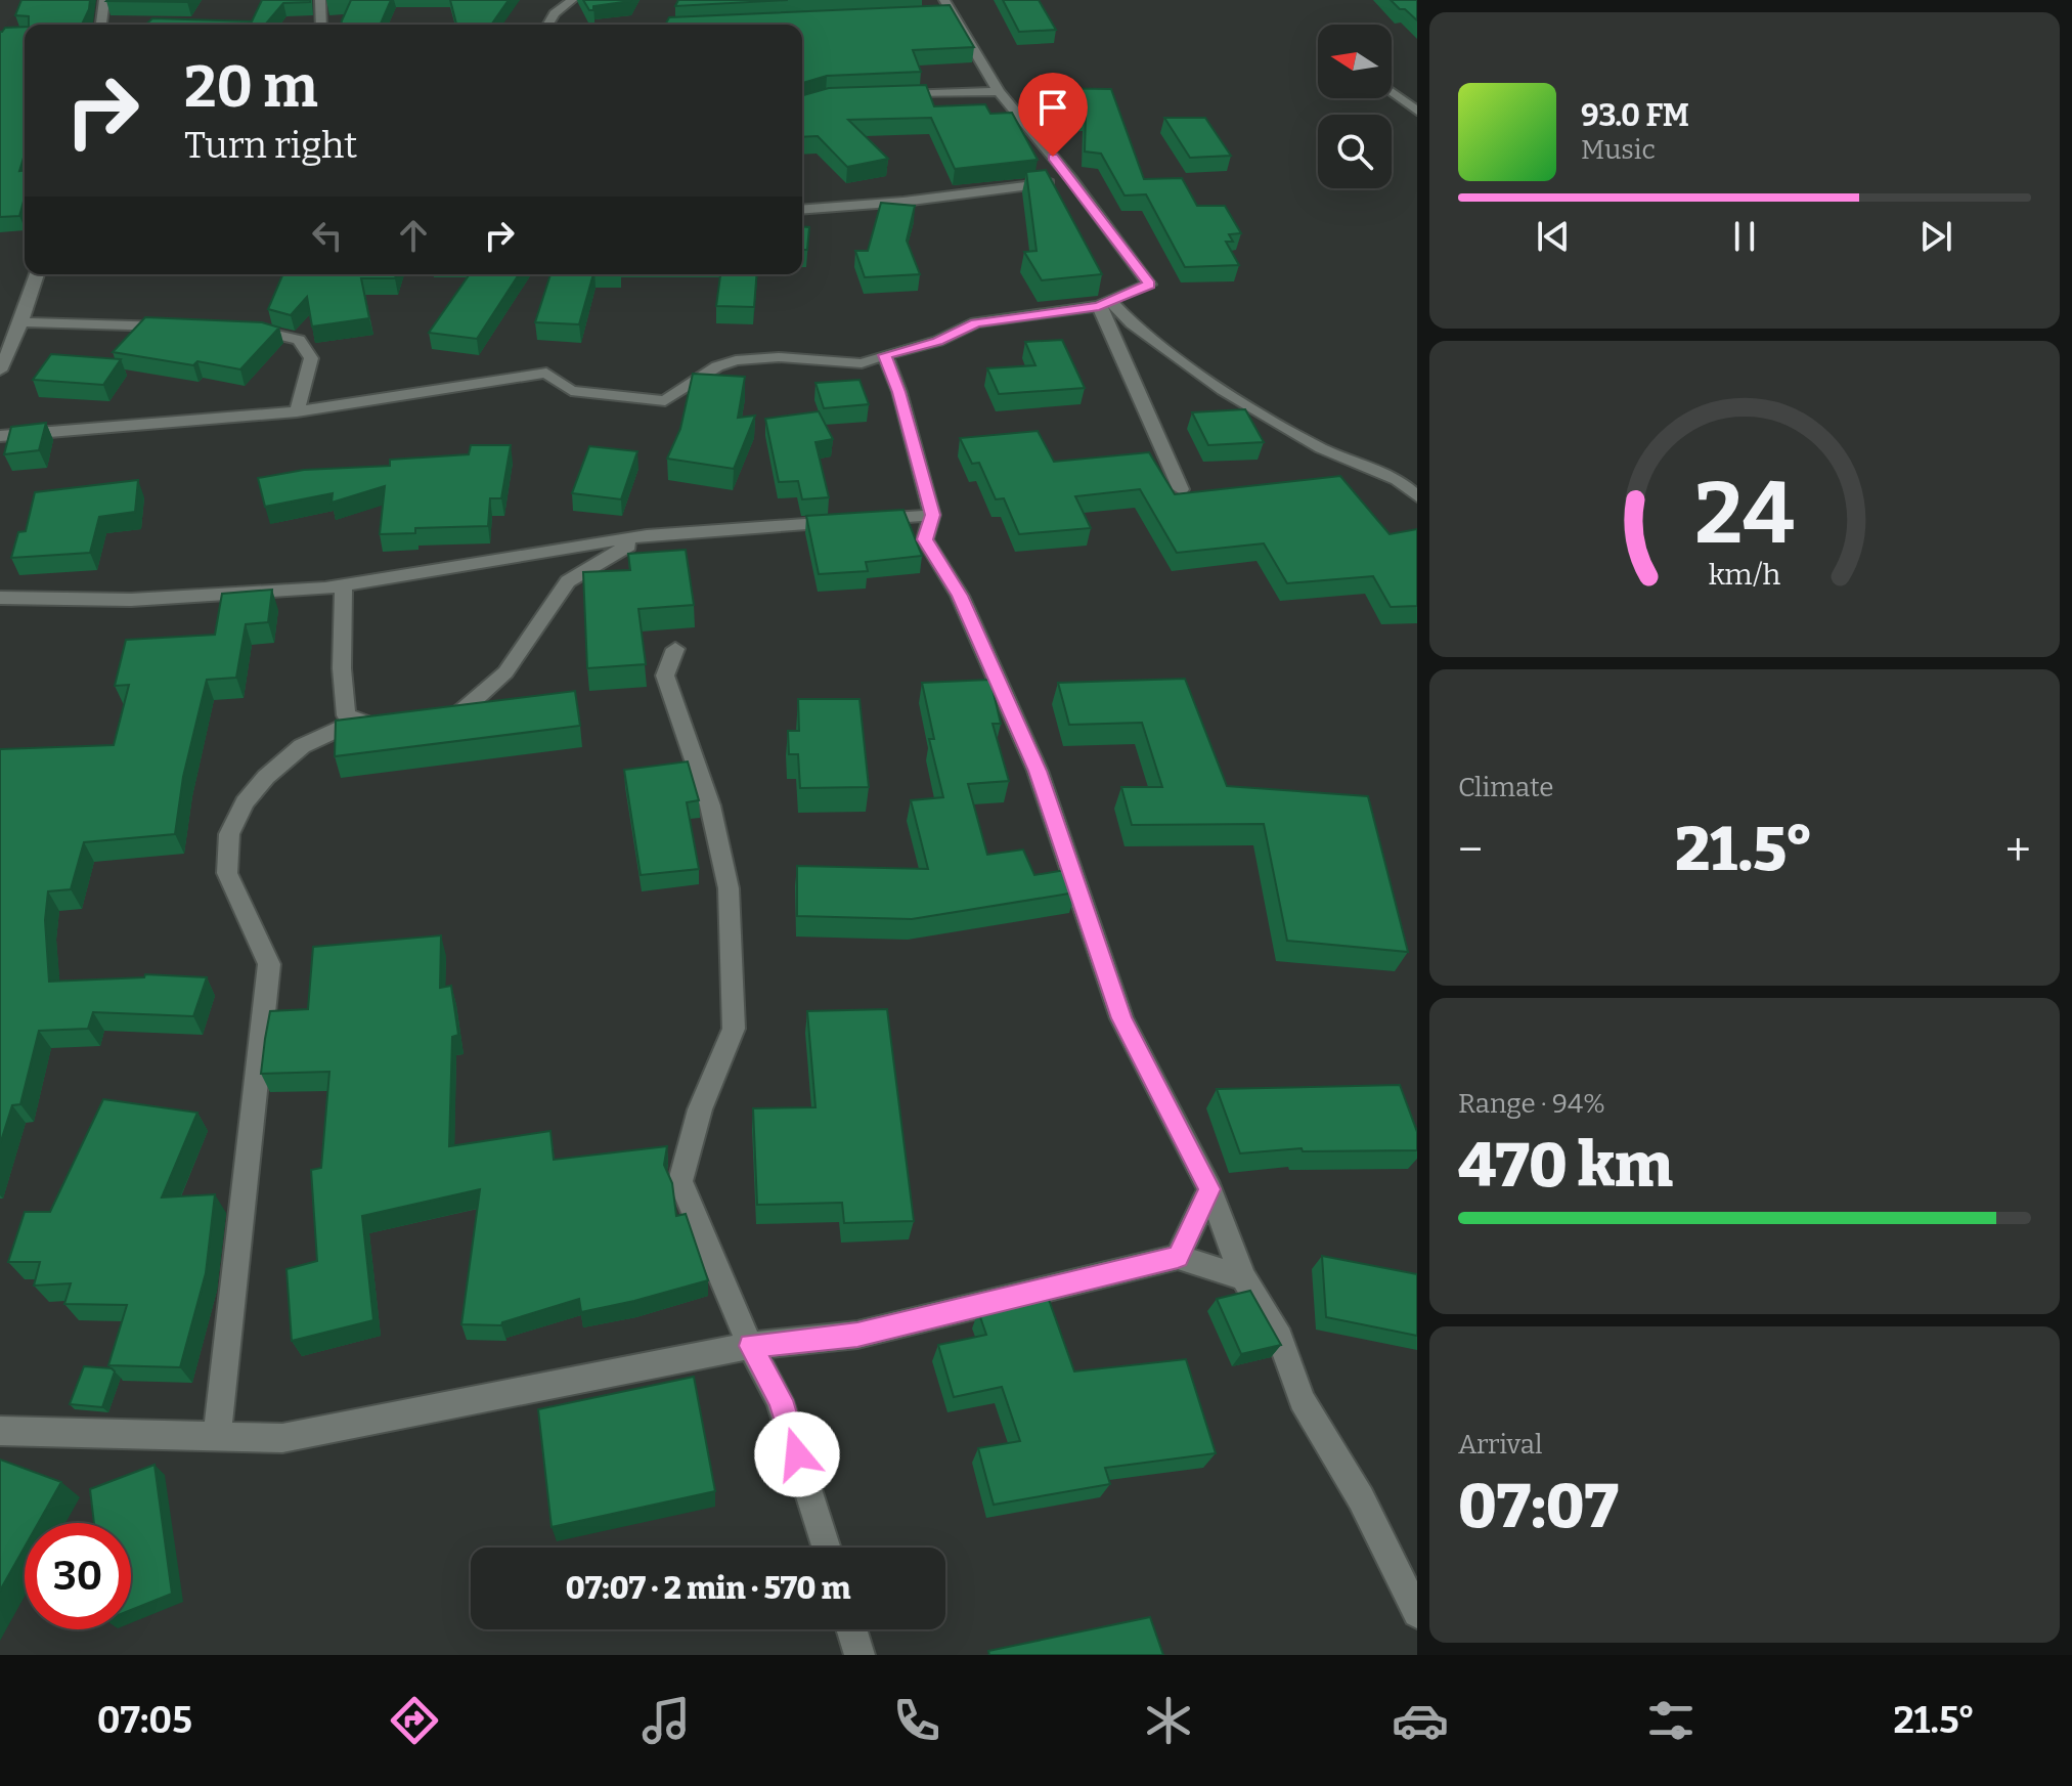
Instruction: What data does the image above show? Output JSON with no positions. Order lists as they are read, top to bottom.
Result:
{
  "north": "left",
  "page": {
    "turn": ["20 m", "Turn right"],
    "song": ["93.0 FM", "Music"],
    "tile": [
      "Climate",
      ["Range · 94%", "470 km"],
      ["Arrival", "07:07"]
    ],
    "heat": ["−", "21.5°", "+"],
    "limit": "30",
    "trip": "07:07 · 2 min · 570 m",
    "tabs": ["07:05", "21.5°"],
    "gauge": ["24", "km/h"]
  }
}
